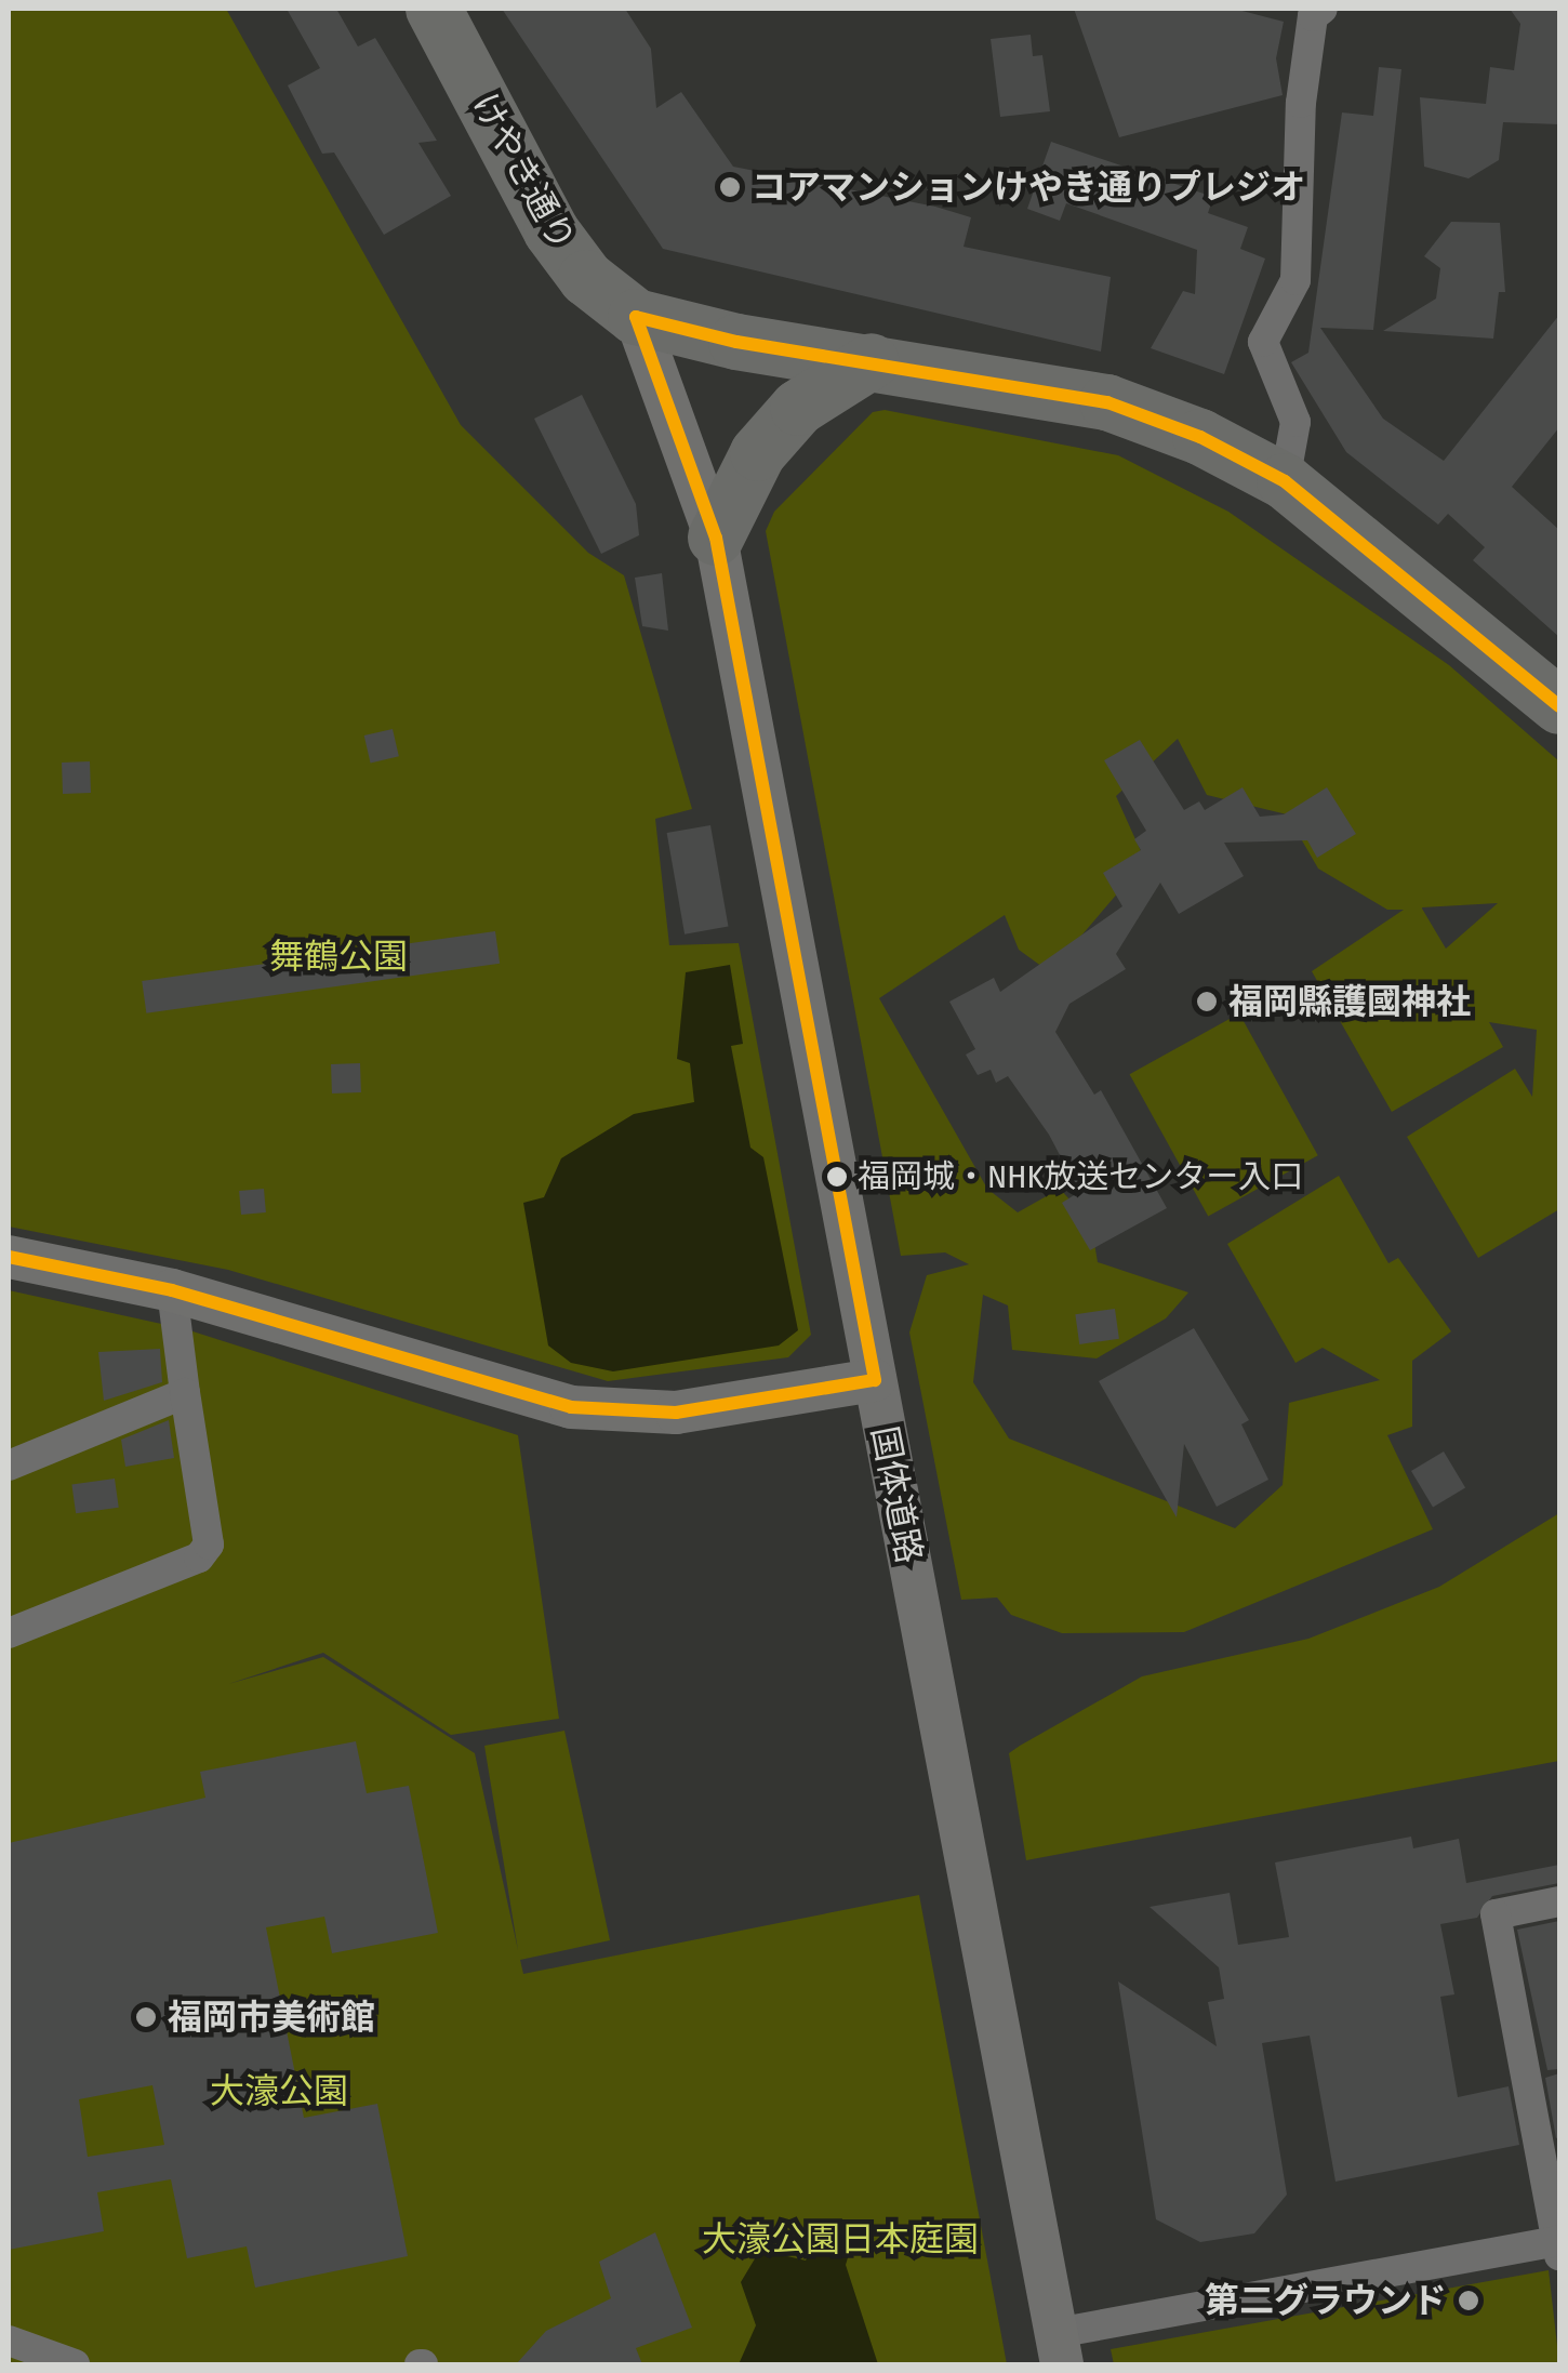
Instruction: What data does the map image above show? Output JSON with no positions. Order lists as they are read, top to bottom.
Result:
{
  "streets": {
    "highway": ["けやき通り"],
    "street": ["国体道路"]
  },
  "crossings": [
    ["けやき通り", "国体道路"]
  ],
  "parks": ["舞鶴公園", "大濠公園", "大濠公園日本庭園"],
  "places": [
    "コアマンションけやき通りプレジオ",
    "福岡縣護國神社",
    "福岡城・NHK放送センター入口",
    "福岡市美術館",
    "第二グラウンド"
  ]
}
